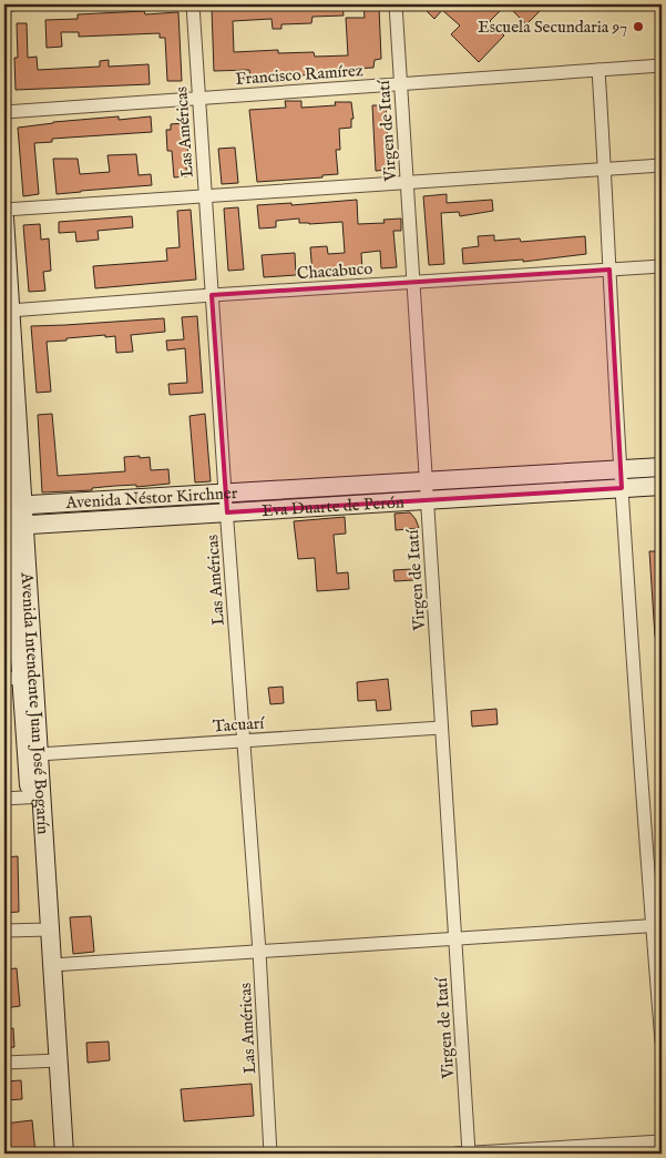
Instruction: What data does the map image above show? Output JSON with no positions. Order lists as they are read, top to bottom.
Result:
{
  "streets": {
    "street": [
      "Francisco Ramírez",
      "Virgen de Itatí",
      "Las Américas",
      "Chacabuco",
      "Avenida Néstor Kirchner",
      "Eva Duarte de Perón",
      "Avenida Intendente Juan José Bogarín",
      "Tacuarí"
    ]
  },
  "crossings": [
    ["Francisco Ramírez", "Virgen de Itatí"],
    ["Francisco Ramírez", "Las Américas"],
    ["Virgen de Itatí", "Chacabuco"],
    ["Virgen de Itatí", "Avenida Néstor Kirchner"],
    ["Virgen de Itatí", "Eva Duarte de Perón"],
    ["Virgen de Itatí", "Tacuarí"],
    ["Las Américas", "Chacabuco"],
    ["Las Américas", "Avenida Néstor Kirchner"],
    ["Las Américas", "Eva Duarte de Perón"],
    ["Las Américas", "Tacuarí"],
    ["Chacabuco", "Avenida Intendente Juan José Bogarín"],
    ["Avenida Néstor Kirchner", "Eva Duarte de Perón"],
    ["Avenida Néstor Kirchner", "Avenida Intendente Juan José Bogarín"],
    ["Eva Duarte de Perón", "Avenida Intendente Juan José Bogarín"],
    ["Avenida Intendente Juan José Bogarín", "Tacuarí"]
  ],
  "places": ["Escuela Secundaria 97"]
}
